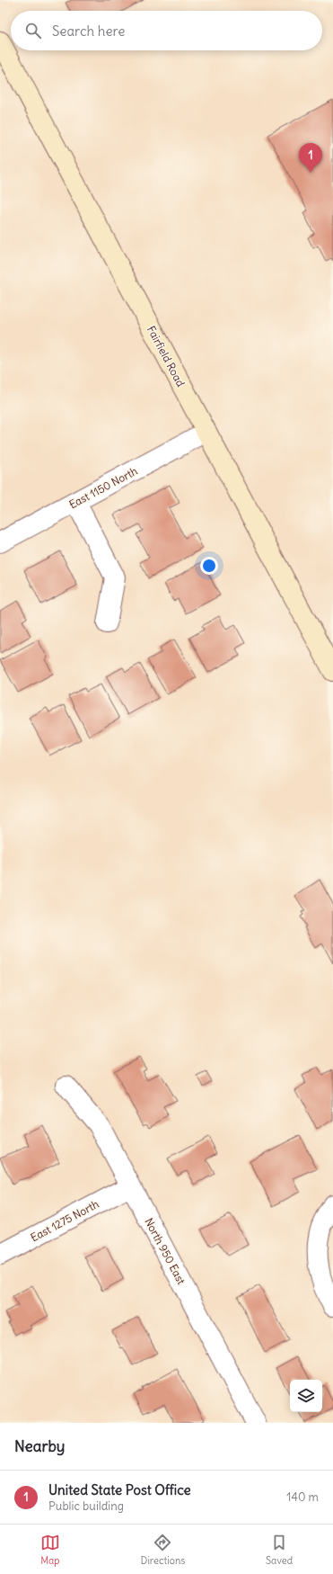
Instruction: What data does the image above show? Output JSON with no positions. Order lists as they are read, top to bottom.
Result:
{
  "streets": {
    "main road": ["Fairfield Road"],
    "street": ["East 1150 North", "East 1275 North", "North 950 East"]
  },
  "crossings": [
    ["Fairfield Road", "East 1150 North"],
    ["East 1275 North", "North 950 East"]
  ],
  "page": {
    "search": "Search here",
    "pins": "1",
    "heading": "Nearby",
    "list": [
      {
        "mark": "1",
        "name": "United State Post Office",
        "note": "Public building",
        "value": "140 m"
      }
    ],
    "nav": ["Map", "Directions", "Saved"]
  }
}
